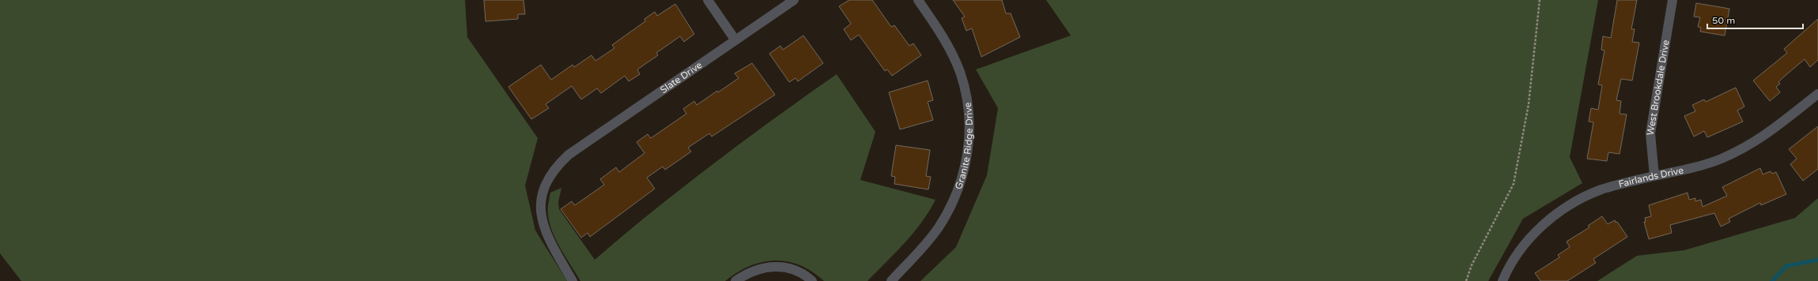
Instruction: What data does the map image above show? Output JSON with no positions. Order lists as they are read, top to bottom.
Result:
{
  "streets": {
    "street": [
      "Slate Drive",
      "West Brookdale Drive",
      "Granite Ridge Drive",
      "Fairlands Drive"
    ]
  },
  "crossings": [
    ["West Brookdale Drive", "Fairlands Drive"]
  ],
  "scale_bar": "50 m"
}
